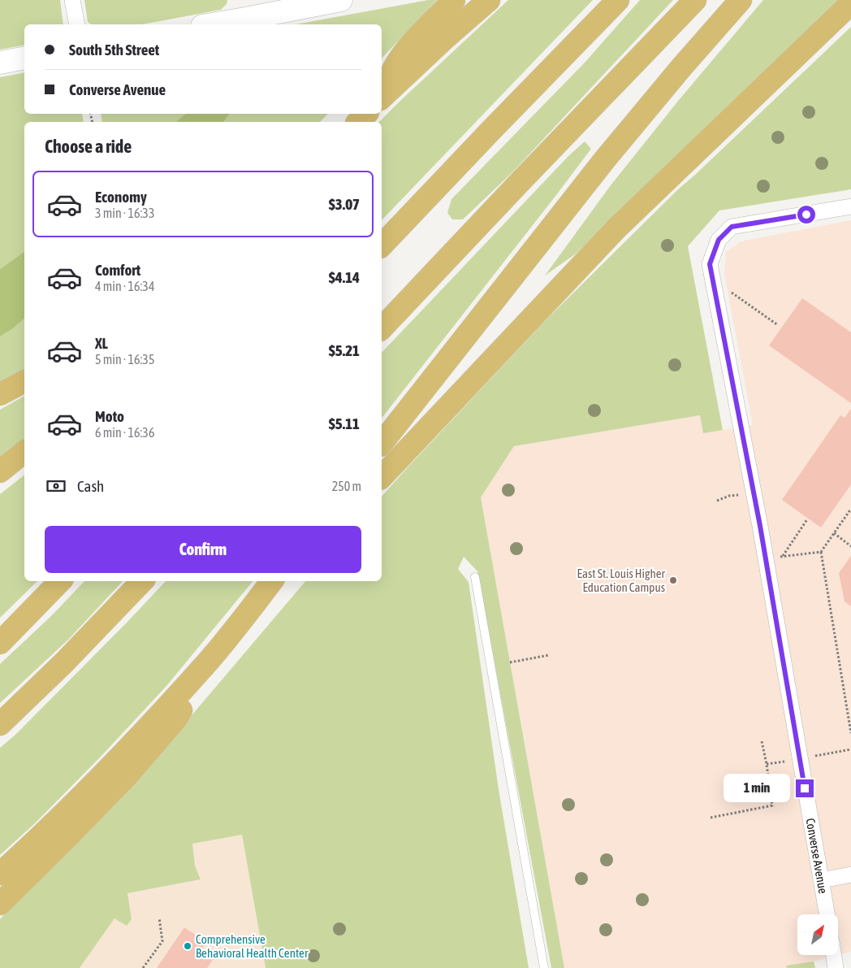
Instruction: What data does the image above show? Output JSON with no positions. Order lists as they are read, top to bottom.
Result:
{
  "streets": {
    "street": ["Converse Avenue"]
  },
  "places": ["East St. Louis Higher Education Campus", "Comprehensive Behavioral Health Center"],
  "north": "top right",
  "page": {
    "banner": ["South 5th Street", "Converse Avenue"],
    "heading": "Choose a ride",
    "list": [
      {
        "name": "Economy",
        "note": "3 min · 16:33",
        "value": "$3.07"
      },
      {
        "name": "Comfort",
        "note": "4 min · 16:34",
        "value": "$4.14"
      },
      {
        "name": "XL",
        "note": "5 min · 16:35",
        "value": "$5.21"
      },
      {
        "name": "Moto",
        "note": "6 min · 16:36",
        "value": "$5.11"
      }
    ],
    "pay": ["Cash", "250 m"],
    "buttons": "Confirm",
    "bubble": "1 min"
  }
}
